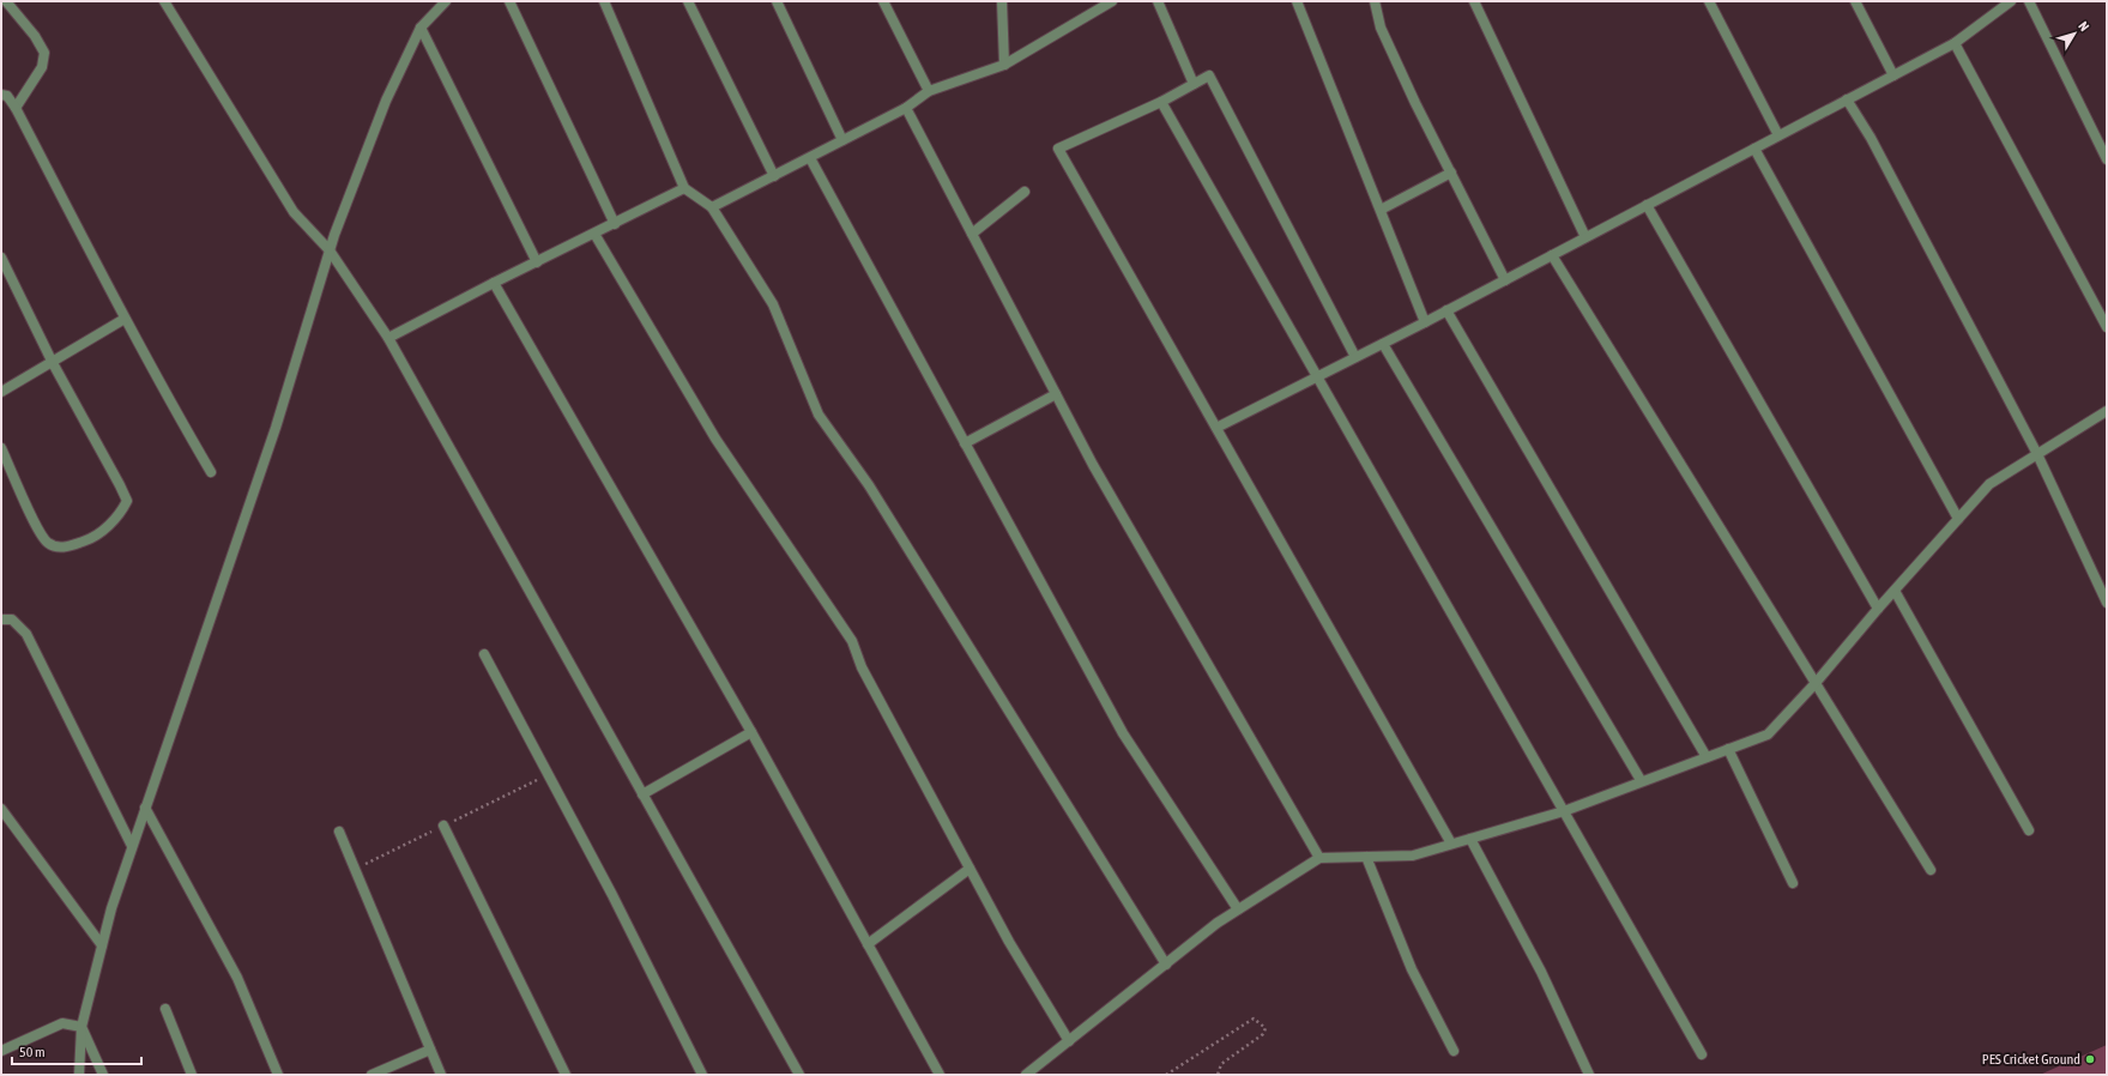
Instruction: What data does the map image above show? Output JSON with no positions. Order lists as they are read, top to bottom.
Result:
{
  "places": ["PES Cricket Ground"],
  "scale_bar": "50 m",
  "north": "top right"
}
